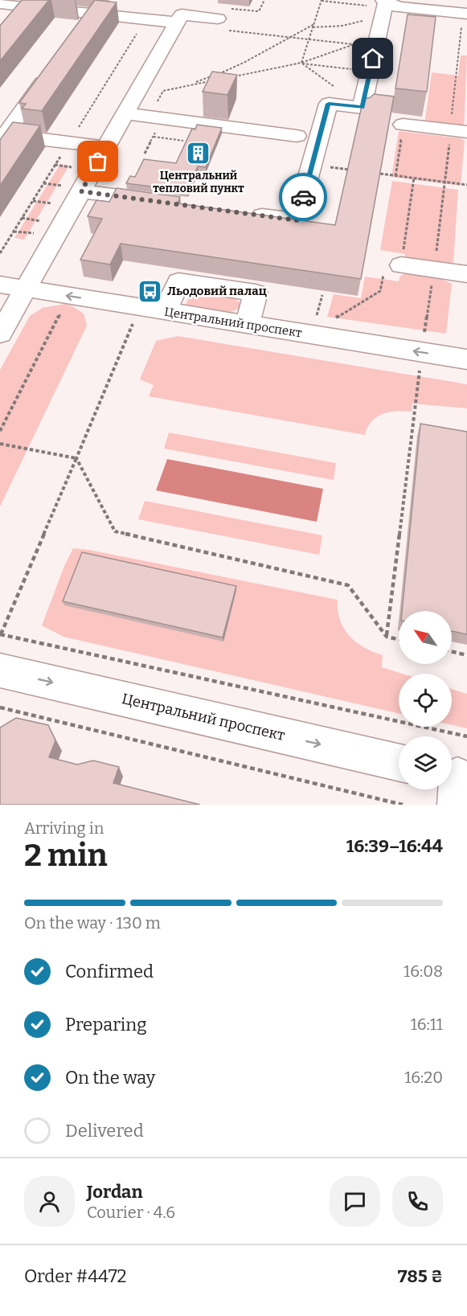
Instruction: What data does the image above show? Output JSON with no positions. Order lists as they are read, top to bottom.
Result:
{
  "streets": {
    "street": ["Центральний проспект"]
  },
  "places": {
    "building": ["Центральний тепловий пункт"],
    "bus stop": ["Льодовий палац"]
  },
  "north": "top left",
  "page": {
    "heading": ["2 min", "Arriving in", "16:39–16:44"],
    "panel": [
      "Jordan",
      "Courier · 4.6",
      "Order #4472",
      "785 ₴"
    ],
    "bar": "On the way · 130 m",
    "list": [
      ["Confirmed", "16:08"],
      ["Preparing", "16:11"],
      ["On the way", "16:20"],
      "Delivered"
    ]
  }
}
